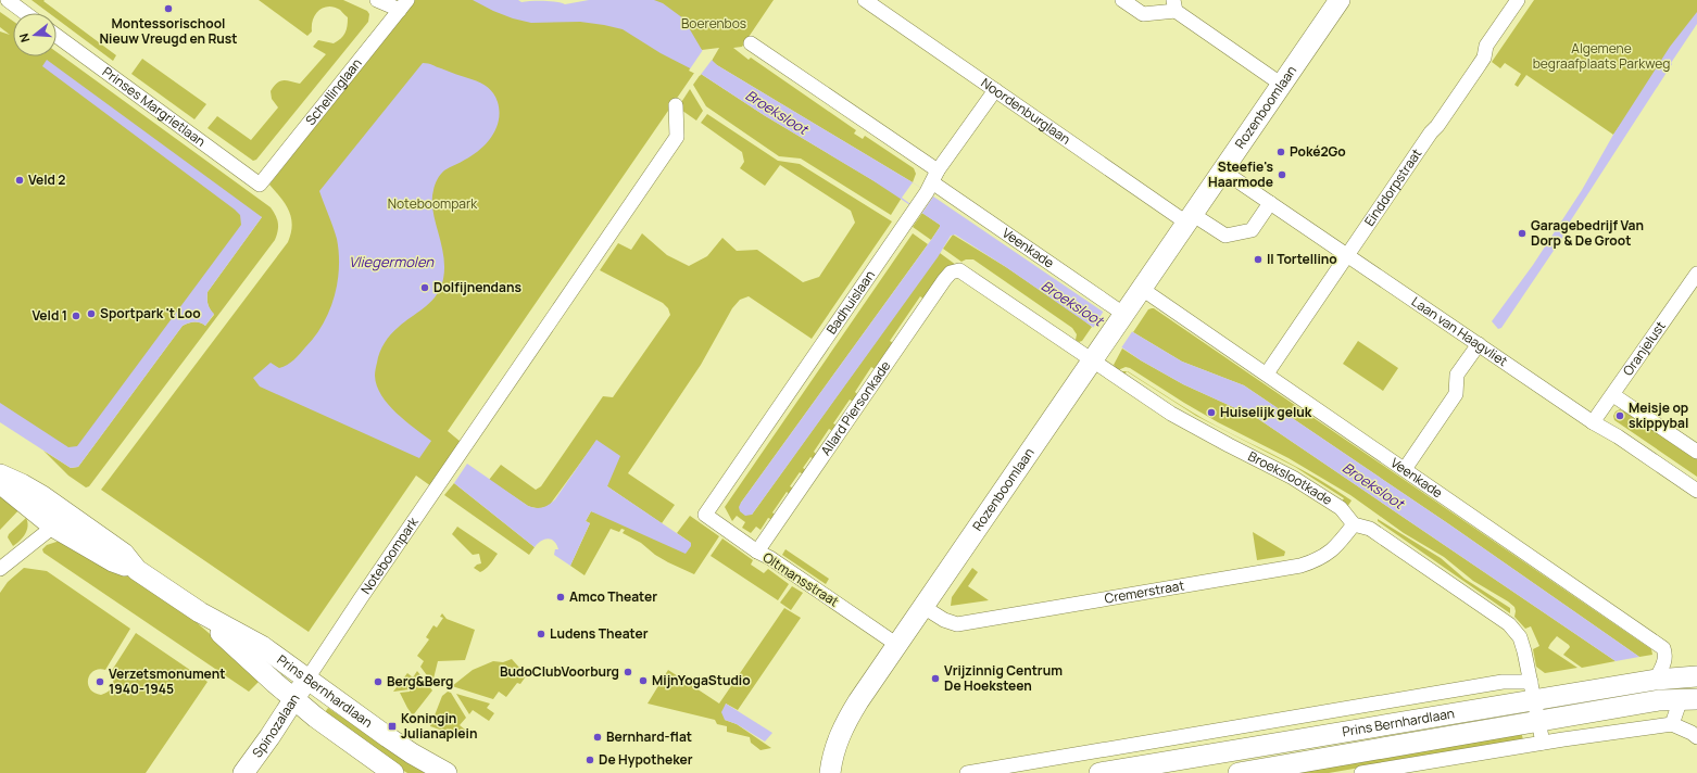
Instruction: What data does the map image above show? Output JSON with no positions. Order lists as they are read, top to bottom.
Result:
{
  "streets": {
    "main road": ["Rozenboomlaan", "Prins Bernhardlaan", "Spinozalaan"],
    "street": [
      "Schellinglaan",
      "Prinses Margrietlaan",
      "Noordenburglaan",
      "Einddorpstraat",
      "Veenkade",
      "Badhuislaan",
      "Laan van Haagvliet",
      "Oranjelust",
      "Allard Piersonkade",
      "Broekslootkade",
      "Noteboompark",
      "Oltmansstraat",
      "Cremerstraat"
    ]
  },
  "crossings": [
    ["Schellinglaan", "Prinses Margrietlaan"],
    ["Rozenboomlaan", "Noordenburglaan"],
    ["Rozenboomlaan", "Veenkade"],
    ["Rozenboomlaan", "Laan van Haagvliet"],
    ["Rozenboomlaan", "Broekslootkade"],
    ["Rozenboomlaan", "Oltmansstraat"],
    ["Rozenboomlaan", "Cremerstraat"],
    ["Noordenburglaan", "Badhuislaan"],
    ["Einddorpstraat", "Veenkade"],
    ["Einddorpstraat", "Laan van Haagvliet"],
    ["Veenkade", "Badhuislaan"],
    ["Veenkade", "Prins Bernhardlaan"],
    ["Badhuislaan", "Oltmansstraat"],
    ["Laan van Haagvliet", "Oranjelust"],
    ["Allard Piersonkade", "Broekslootkade"],
    ["Allard Piersonkade", "Oltmansstraat"],
    ["Broekslootkade", "Cremerstraat"],
    ["Noteboompark", "Prins Bernhardlaan"],
    ["Noteboompark", "Spinozalaan"],
    ["Prins Bernhardlaan", "Spinozalaan"]
  ],
  "water": ["Broeksloot", "Vliegermolen"],
  "parks": ["Boerenbos", "Algemene begraafplaats Parkweg", "Noteboompark"],
  "places": {
    "other": [
      "Montessorischool Nieuw Vreugd en Rust",
      "Poké2Go",
      "Steefie's Haarmode",
      "Veld 2",
      "Garagebedrijf Van Dorp & De Groot",
      "Il Tortellino",
      "Dolfijnendans",
      "Sportpark 't Loo",
      "Veld 1",
      "Huiselijk geluk",
      "Meisje op skippybal",
      "Amco Theater",
      "Ludens Theater",
      "BudoClubVoorburg",
      "Vrijzinnig Centrum De Hoeksteen",
      "MijnYogaStudio",
      "Verzetsmonument 1940-1945",
      "Berg&Berg",
      "Bernhard-flat",
      "De Hypotheker"
    ],
    "transit": ["Koningin Julianaplein"]
  },
  "north": "left"
}
